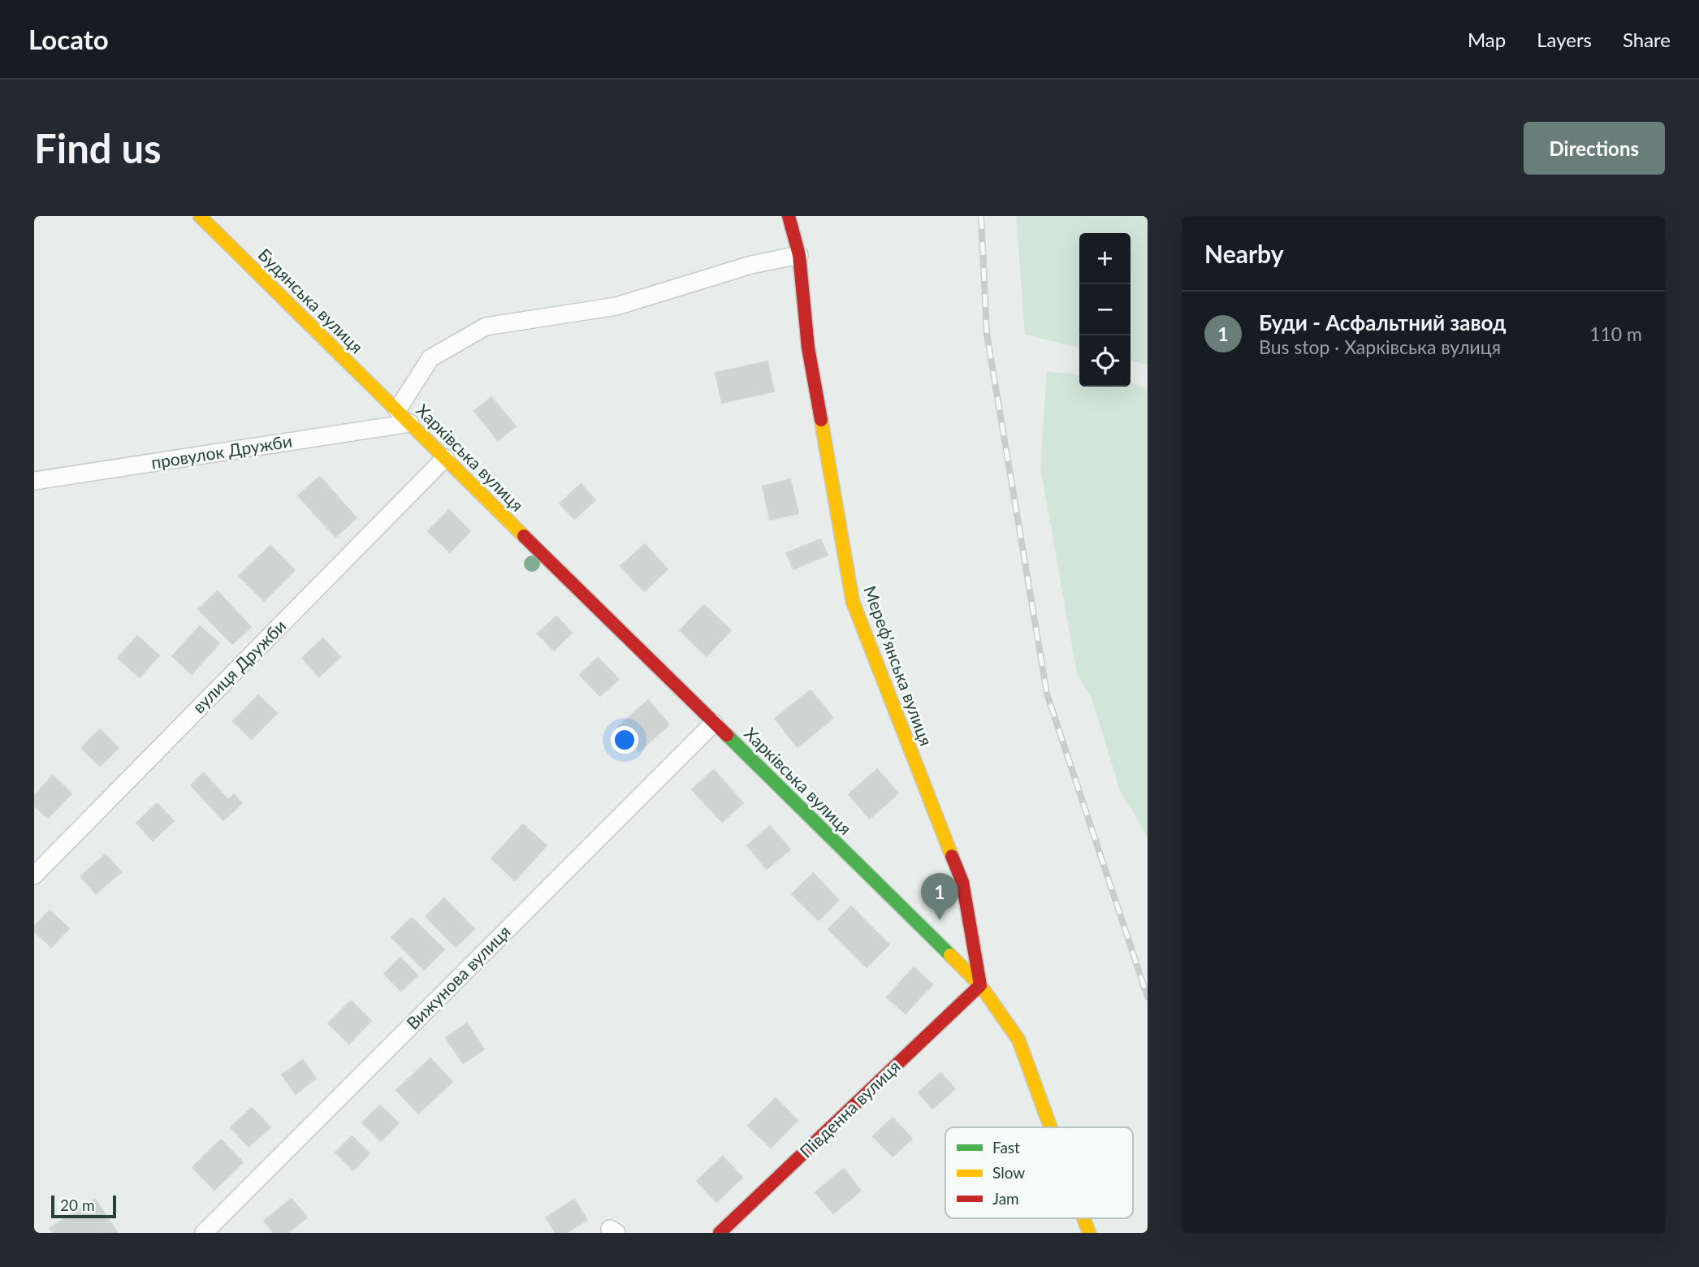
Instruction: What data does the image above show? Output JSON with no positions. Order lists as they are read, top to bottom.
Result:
{
  "streets": {
    "street": [
      "Будянська вулиця",
      "провулок Дружби",
      "Харківська вулиця",
      "Мереф'янська вулиця",
      "вулиця Дружби",
      "Вижунова вулиця",
      "Південна вулиця"
    ]
  },
  "crossings": [
    ["Будянська вулиця", "Харківська вулиця"],
    ["провулок Дружби", "Харківська вулиця"],
    ["Харківська вулиця", "Мереф'янська вулиця"],
    ["Харківська вулиця", "вулиця Дружби"],
    ["Харківська вулиця", "Вижунова вулиця"],
    ["Харківська вулиця", "Південна вулиця"],
    ["Мереф'янська вулиця", "Південна вулиця"]
  ],
  "legend": ["Fast", "Slow", "Jam"],
  "scale_bar": "20 m",
  "page": {
    "header": "Locato",
    "nav": ["Map", "Layers", "Share"],
    "buttons": "Directions",
    "title": "Find us",
    "heading": "Nearby",
    "map_buttons": ["+", "−"],
    "list": [
      {
        "mark": "1",
        "name": "Буди - Асфальтний завод",
        "note": "Bus stop · Харківська вулиця",
        "value": "110 m"
      }
    ],
    "pins": "1",
    "scale": "20 m"
  }
}
